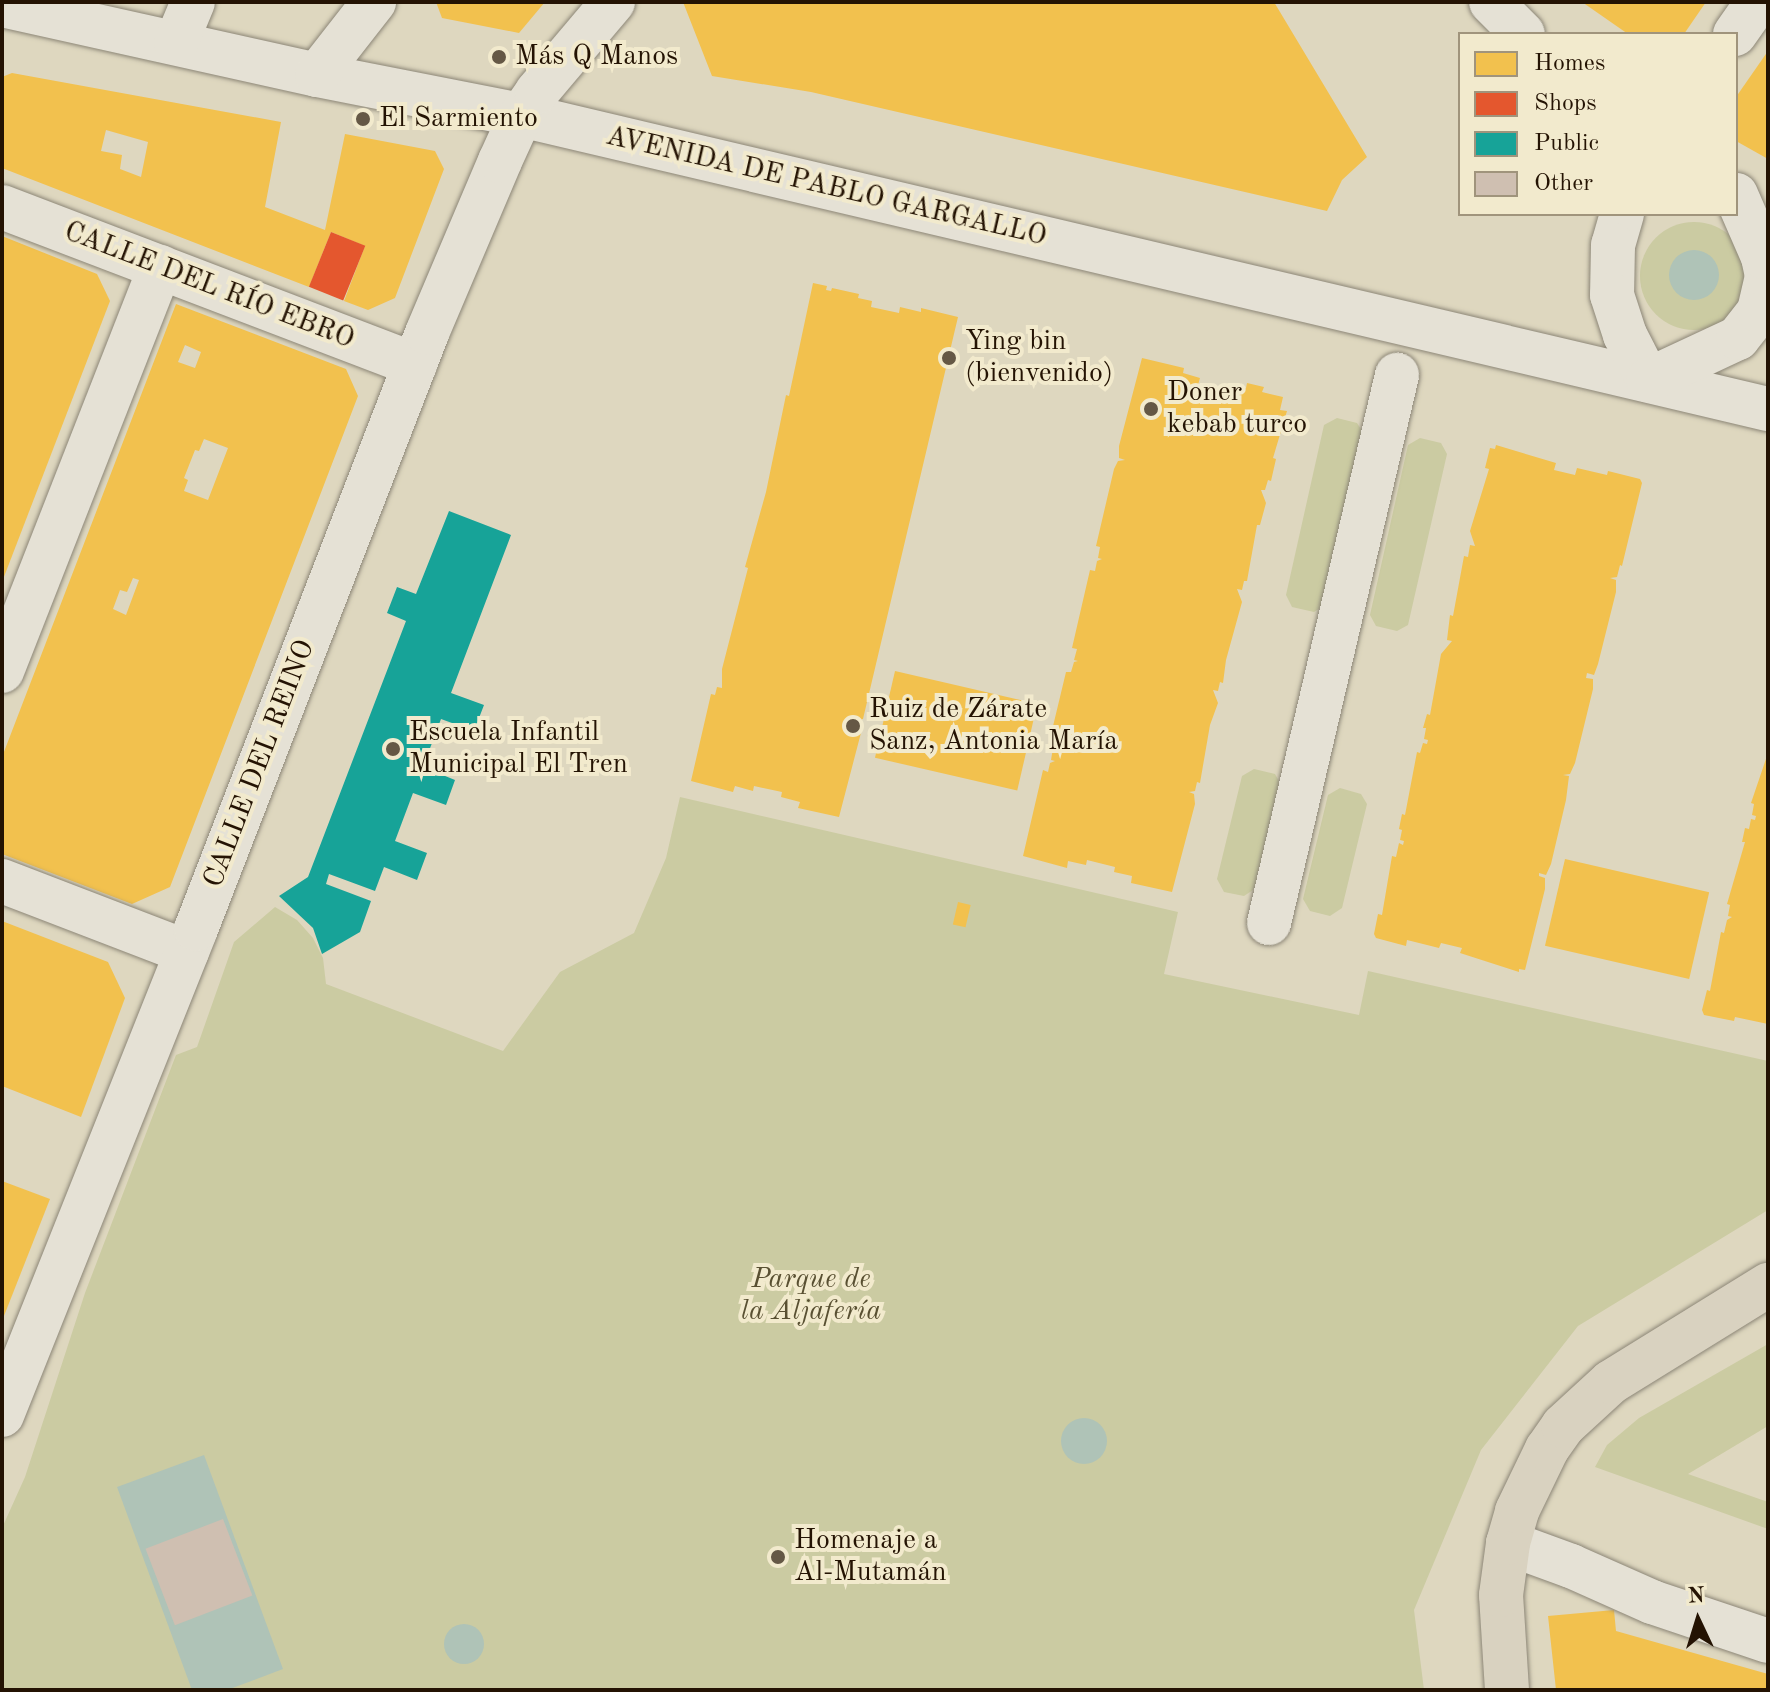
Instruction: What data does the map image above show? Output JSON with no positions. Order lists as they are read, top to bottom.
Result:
{
  "streets": {
    "street": ["AVENIDA DE PABLO GARGALLO", "CALLE DEL RÍO EBRO", "CALLE DEL REINO"]
  },
  "crossings": [
    ["AVENIDA DE PABLO GARGALLO", "CALLE DEL REINO"],
    ["CALLE DEL RÍO EBRO", "CALLE DEL REINO"]
  ],
  "parks": ["Parque de la Aljafería"],
  "places": [
    "Más Q Manos",
    "El Sarmiento",
    "Ying bin (bienvenido)",
    "Doner kebab turco",
    "Ruiz de Zárate Sanz, Antonia María",
    "Escuela Infantil Municipal El Tren",
    "Homenaje a Al-Mutamán"
  ],
  "legend": [
    "Homes",
    "Shops",
    "Public",
    "Other"
  ],
  "north": "top"
}
